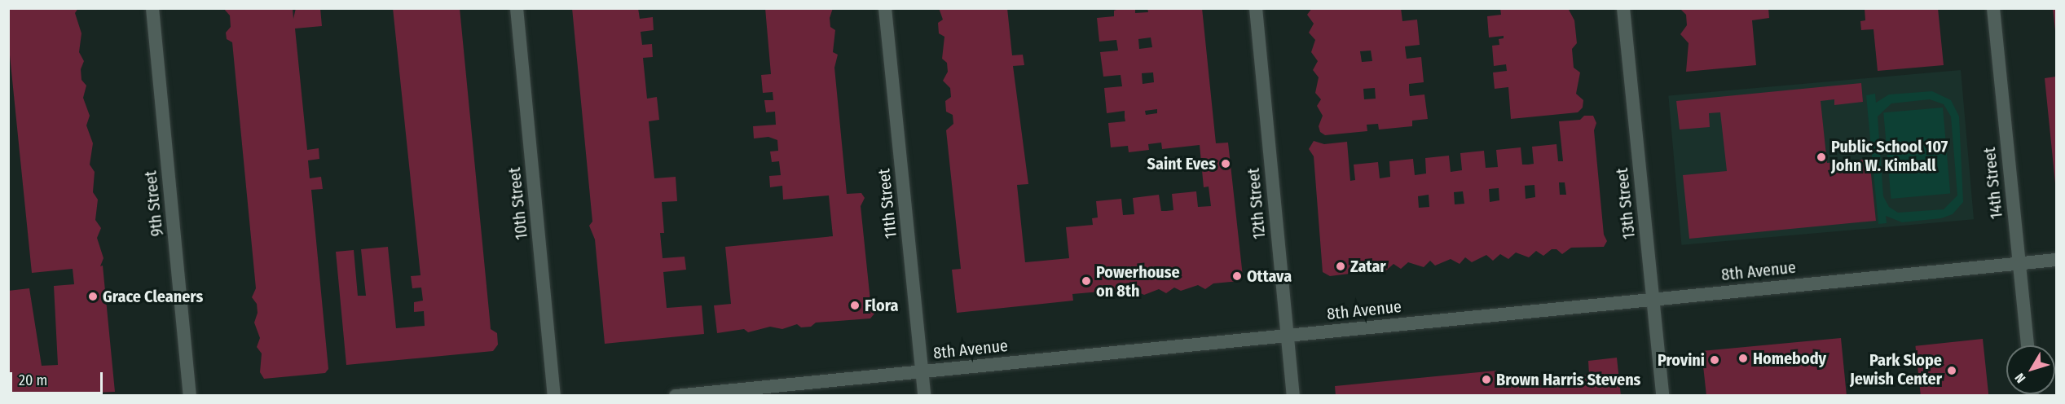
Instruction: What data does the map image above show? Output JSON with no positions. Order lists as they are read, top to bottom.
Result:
{
  "streets": {
    "street": [
      "14th Street",
      "9th Street",
      "10th Street",
      "11th Street",
      "12th Street",
      "13th Street",
      "8th Avenue"
    ]
  },
  "crossings": [
    ["14th Street", "8th Avenue"],
    ["11th Street", "8th Avenue"],
    ["12th Street", "8th Avenue"],
    ["13th Street", "8th Avenue"]
  ],
  "places": [
    "Public School 107 John W. Kimball",
    "Saint Eves",
    "Zatar",
    "Ottava",
    "Powerhouse on 8th",
    "Grace Cleaners",
    "Flora",
    "Homebody",
    "Provini",
    "Park Slope Jewish Center",
    "Brown Harris Stevens"
  ],
  "scale_bar": "20 m",
  "north": "bottom left"
}
